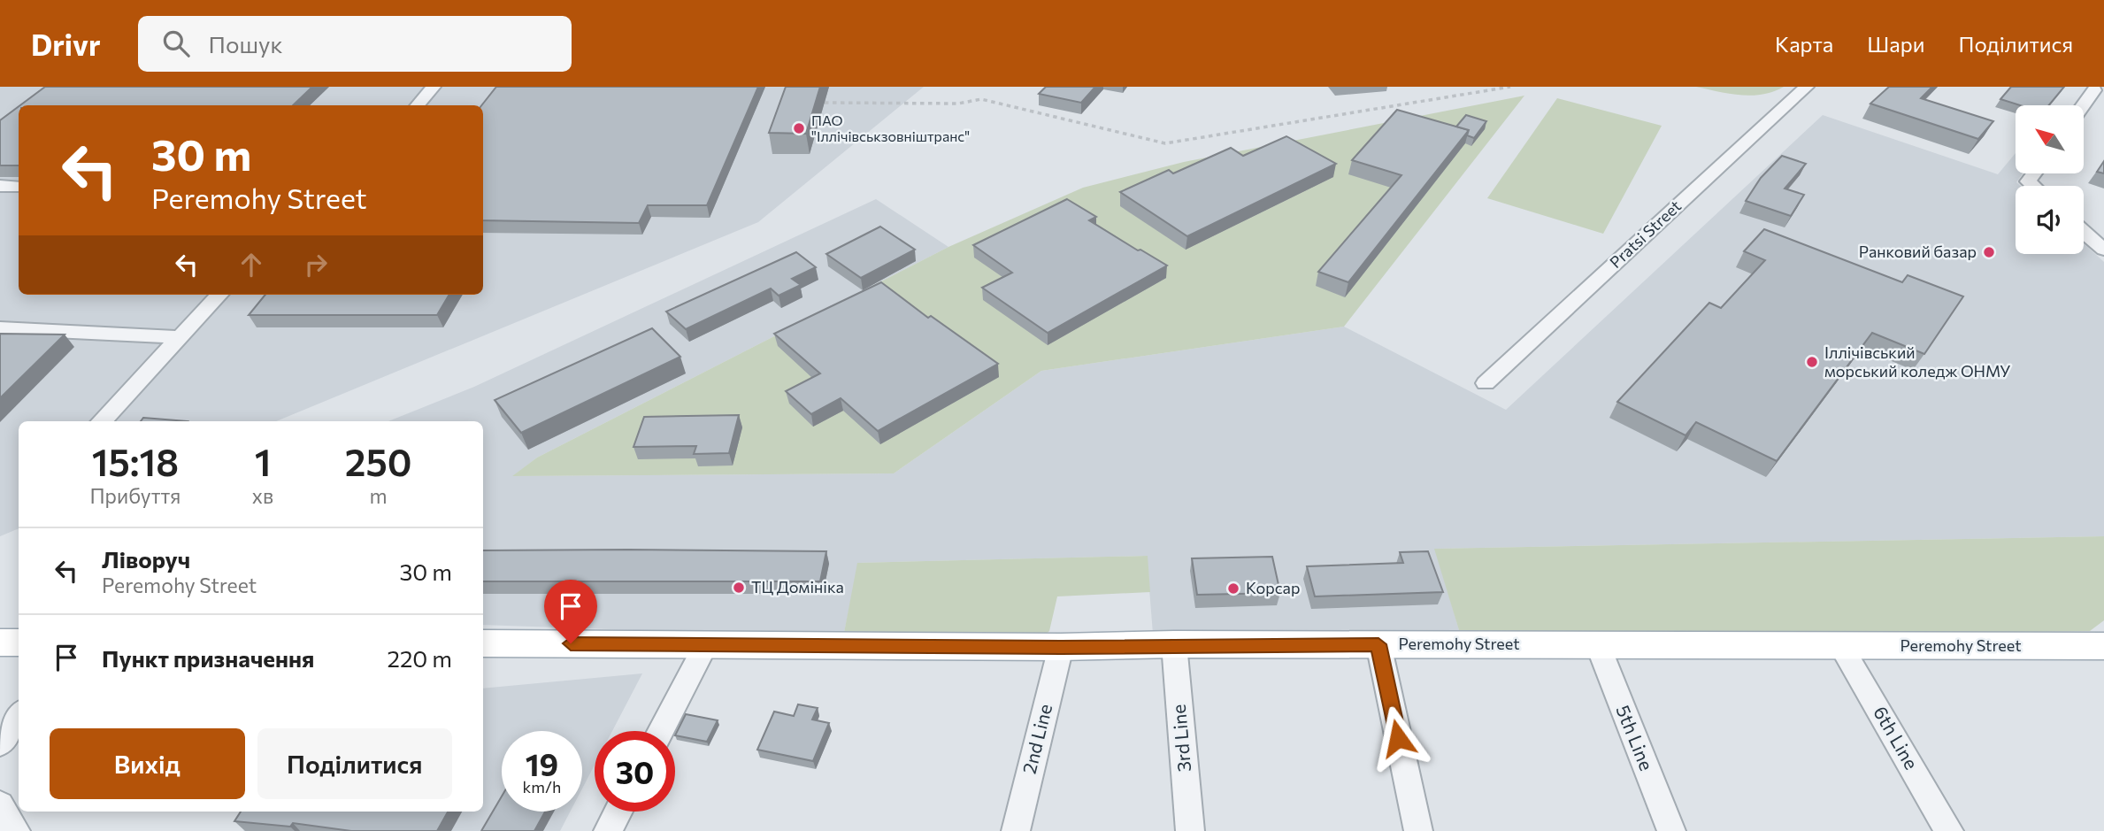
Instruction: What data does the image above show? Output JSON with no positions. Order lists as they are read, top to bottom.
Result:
{
  "streets": {
    "main road": ["Peremohy Street"],
    "street": [
      "Pratsi Street",
      "3rd Line",
      "5th Line",
      "6th Line",
      "2nd Line"
    ]
  },
  "crossings": [
    ["Peremohy Street", "3rd Line"],
    ["Peremohy Street", "5th Line"],
    ["Peremohy Street", "6th Line"],
    ["Peremohy Street", "2nd Line"]
  ],
  "places": [
    "ПАО \"Іллічівськзовніштранс\"",
    "Ранковий базар",
    "Іллічівський морський коледж ОНМУ",
    "ТЦ Домініка",
    "Корсар"
  ],
  "north": "top left",
  "page": {
    "header": "Drivr",
    "search": "Пошук",
    "nav": ["Карта", "Шари", "Поділитися"],
    "turn": ["30 m", "Peremohy Street"],
    "eta": [
      "15:18",
      "Прибуття",
      "1",
      "хв",
      "250",
      "m"
    ],
    "list": [
      {
        "name": "Ліворуч",
        "note": "Peremohy Street",
        "value": "30 m"
      },
      {
        "name": "Пункт призначення",
        "value": "220 m"
      }
    ],
    "buttons": ["Вихід", "Поділитися"],
    "speed": "19 km/h",
    "limit": "30"
  }
}
